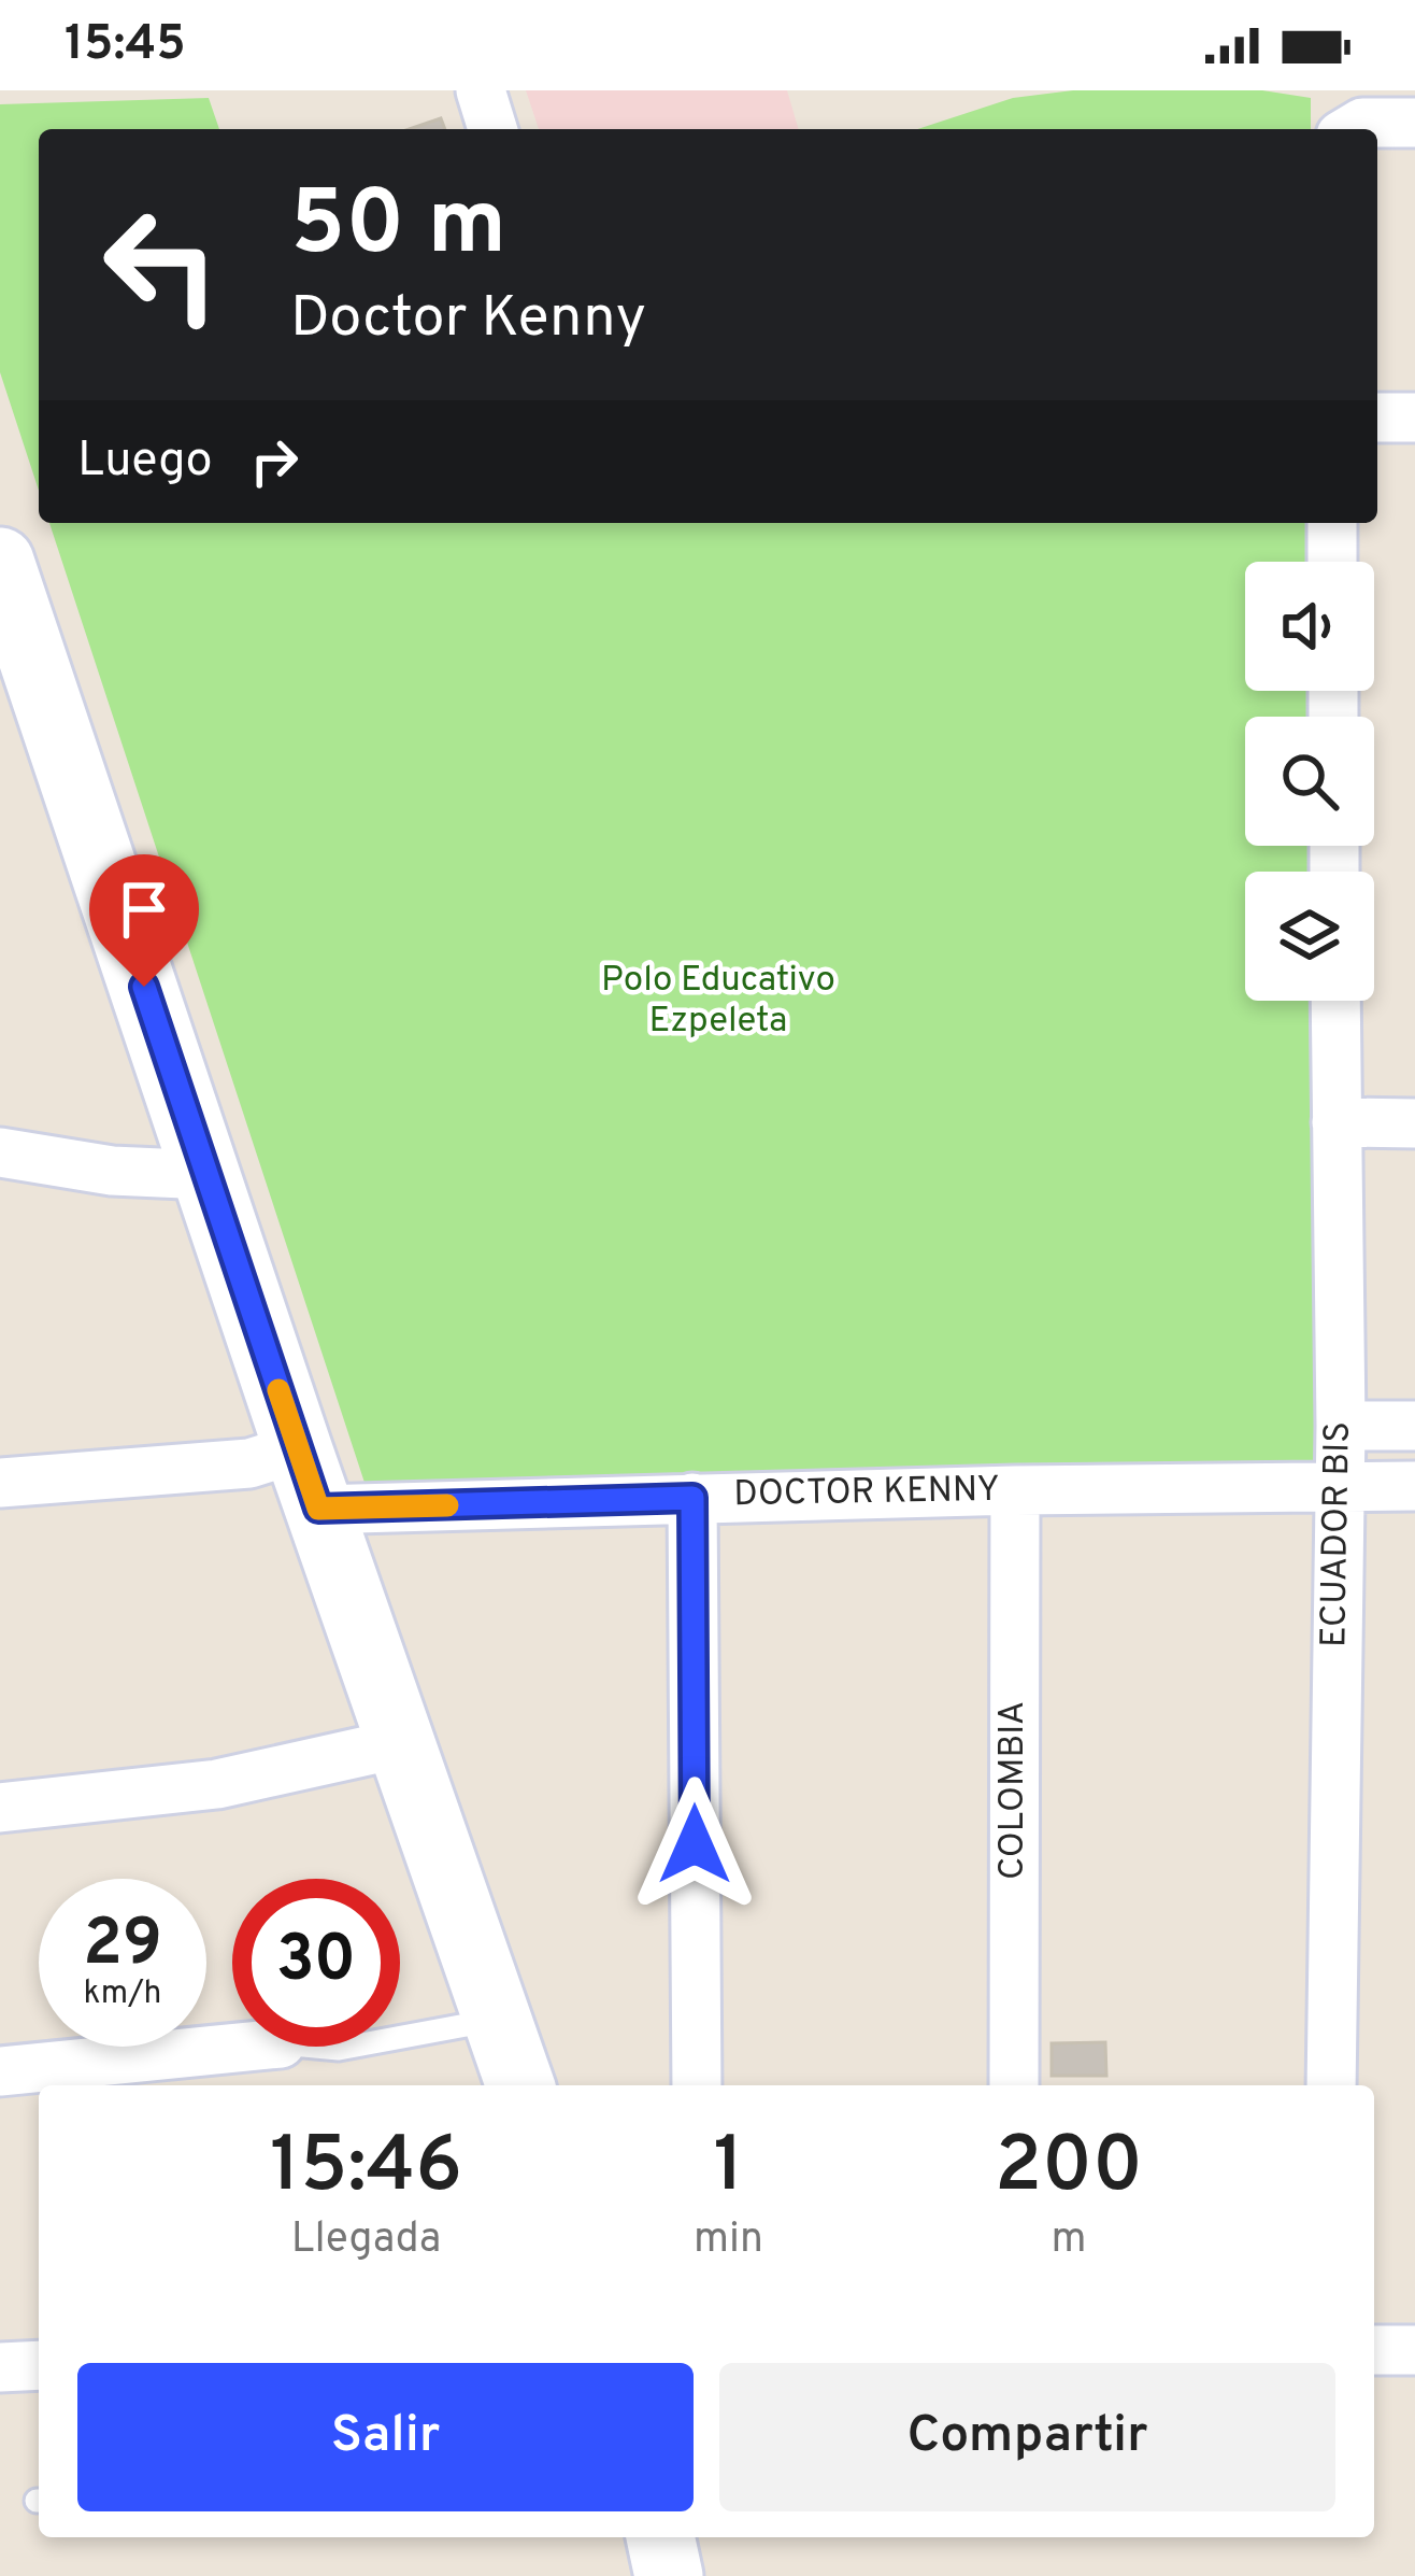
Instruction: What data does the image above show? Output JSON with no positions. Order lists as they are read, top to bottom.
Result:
{
  "streets": {
    "street": ["DOCTOR KENNY", "ECUADOR BIS", "COLOMBIA"]
  },
  "crossings": [
    ["DOCTOR KENNY", "ECUADOR BIS"],
    ["DOCTOR KENNY", "COLOMBIA"]
  ],
  "parks": ["Polo Educativo Ezpeleta"],
  "page": {
    "status": "15:45",
    "turn": ["50 m", "Doctor Kenny"],
    "then": "Luego",
    "speed": "29 km/h",
    "limit": "30",
    "eta": [
      "15:46",
      "Llegada",
      "1",
      "min",
      "200",
      "m"
    ],
    "buttons": ["Salir", "Compartir"]
  }
}
